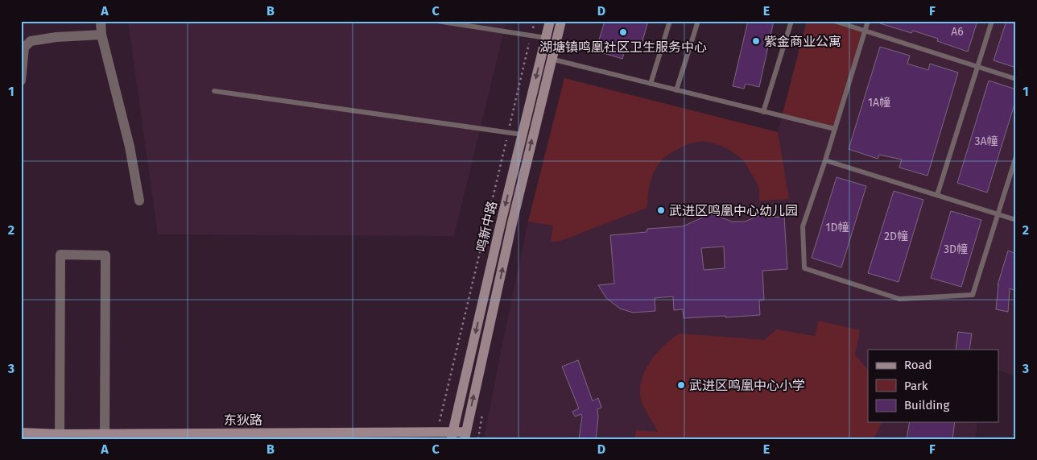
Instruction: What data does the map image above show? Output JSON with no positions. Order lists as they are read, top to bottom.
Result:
{
  "streets": {
    "main road": ["鸣新中路", "东狄路"]
  },
  "crossings": [
    ["鸣新中路", "东狄路"]
  ],
  "places": [
    "湖塘镇鸣凰社区卫生服务中心",
    "紫金商业公寓",
    "武进区鸣凰中心幼儿园",
    "武进区鸣凰中心小学"
  ],
  "house_numbers": [
    "A6",
    "1A幢",
    "3A幢",
    "1D幢",
    "2D幢",
    "3D幢"
  ],
  "legend": ["Road", "Park", "Building"],
  "grid": {
    "columns": [
      "A",
      "B",
      "C",
      "D",
      "E",
      "F"
    ],
    "rows": ["1", "2", "3"]
  }
}
